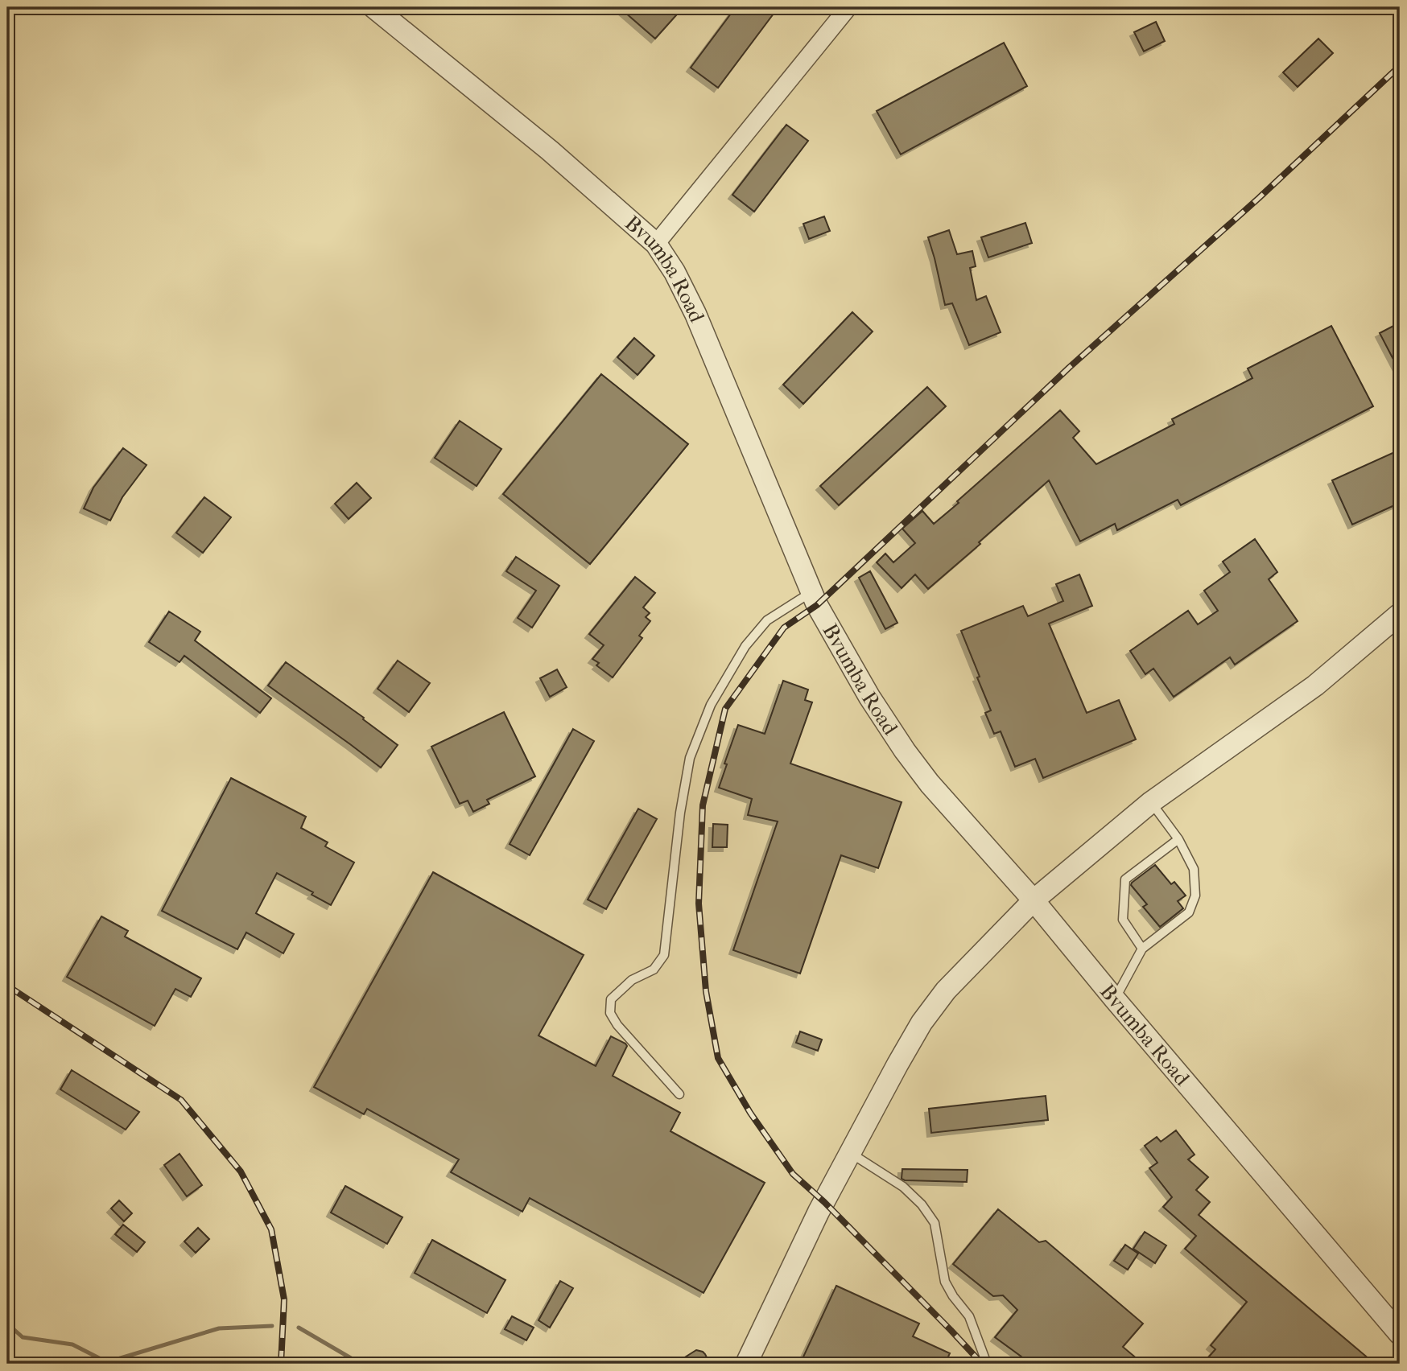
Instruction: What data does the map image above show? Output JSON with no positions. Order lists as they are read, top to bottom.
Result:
{
  "streets": {
    "street": ["Bvumba Road"]
  }
}
